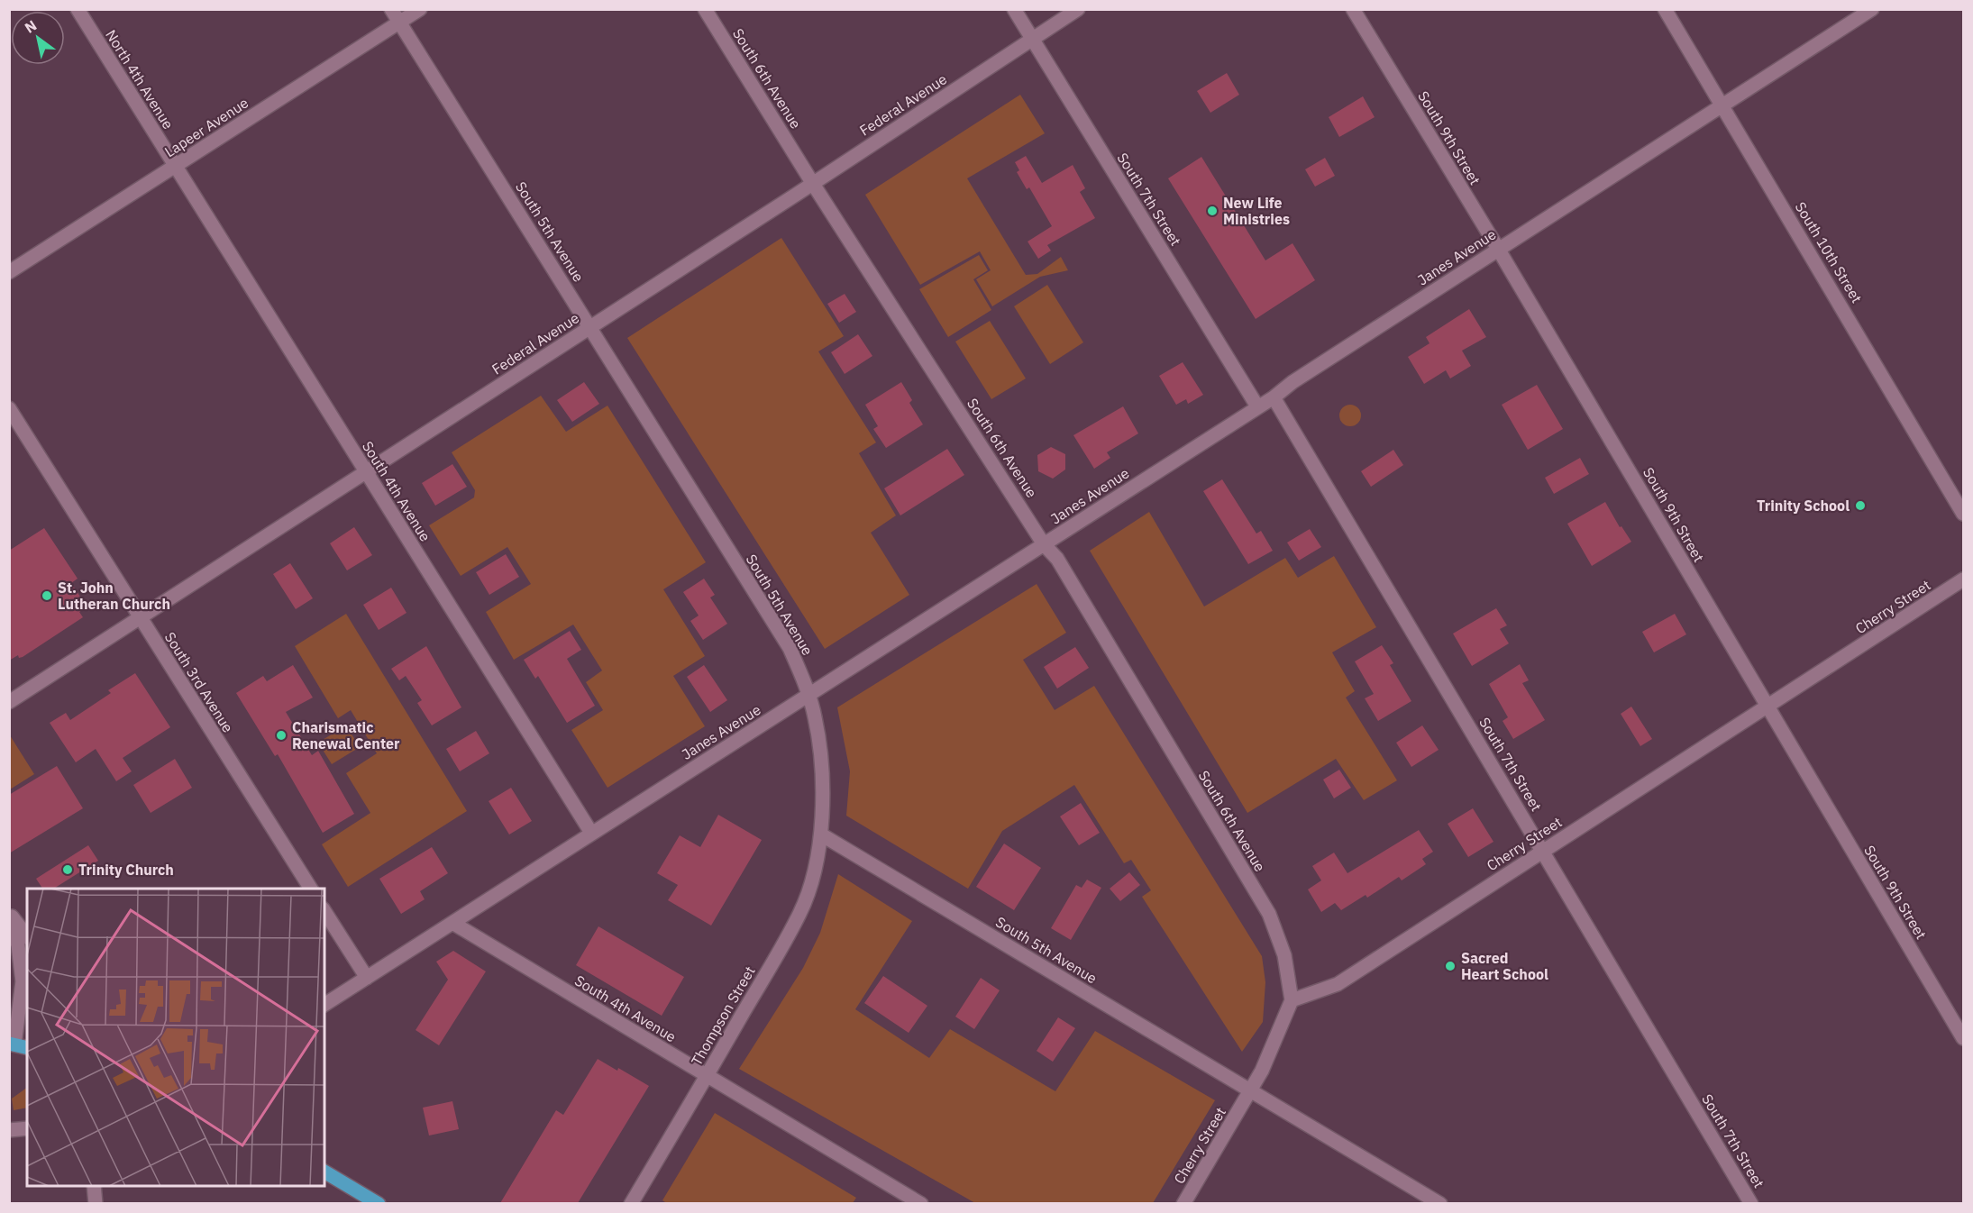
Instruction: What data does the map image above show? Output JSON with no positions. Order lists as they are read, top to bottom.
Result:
{
  "streets": {
    "street": [
      "South 6th Avenue",
      "North 4th Avenue",
      "Federal Avenue",
      "Lapeer Avenue",
      "South 9th Street",
      "South 7th Street",
      "South 5th Avenue",
      "South 10th Street",
      "Janes Avenue",
      "South 4th Avenue",
      "Cherry Street",
      "South 3rd Avenue",
      "Thompson Street"
    ]
  },
  "crossings": [
    ["South 6th Avenue", "Federal Avenue"],
    ["South 6th Avenue", "Janes Avenue"],
    ["South 6th Avenue", "Cherry Street"],
    ["North 4th Avenue", "Lapeer Avenue"],
    ["North 4th Avenue", "South 4th Avenue"],
    ["Federal Avenue", "South 7th Street"],
    ["Federal Avenue", "South 5th Avenue"],
    ["Federal Avenue", "South 4th Avenue"],
    ["Federal Avenue", "South 3rd Avenue"],
    ["Lapeer Avenue", "South 5th Avenue"],
    ["Lapeer Avenue", "South 4th Avenue"],
    ["South 9th Street", "Janes Avenue"],
    ["South 9th Street", "Cherry Street"],
    ["South 7th Street", "Janes Avenue"],
    ["South 7th Street", "Cherry Street"],
    ["South 5th Avenue", "Janes Avenue"],
    ["South 5th Avenue", "Cherry Street"],
    ["South 5th Avenue", "Thompson Street"],
    ["South 10th Street", "Janes Avenue"],
    ["Janes Avenue", "South 4th Avenue"],
    ["South 4th Avenue", "Thompson Street"]
  ],
  "places": [
    "New Life Ministries",
    "Trinity School",
    "St. John Lutheran Church",
    "Charismatic Renewal Center",
    "Trinity Church",
    "Sacred Heart School"
  ],
  "north": "top left"
}
